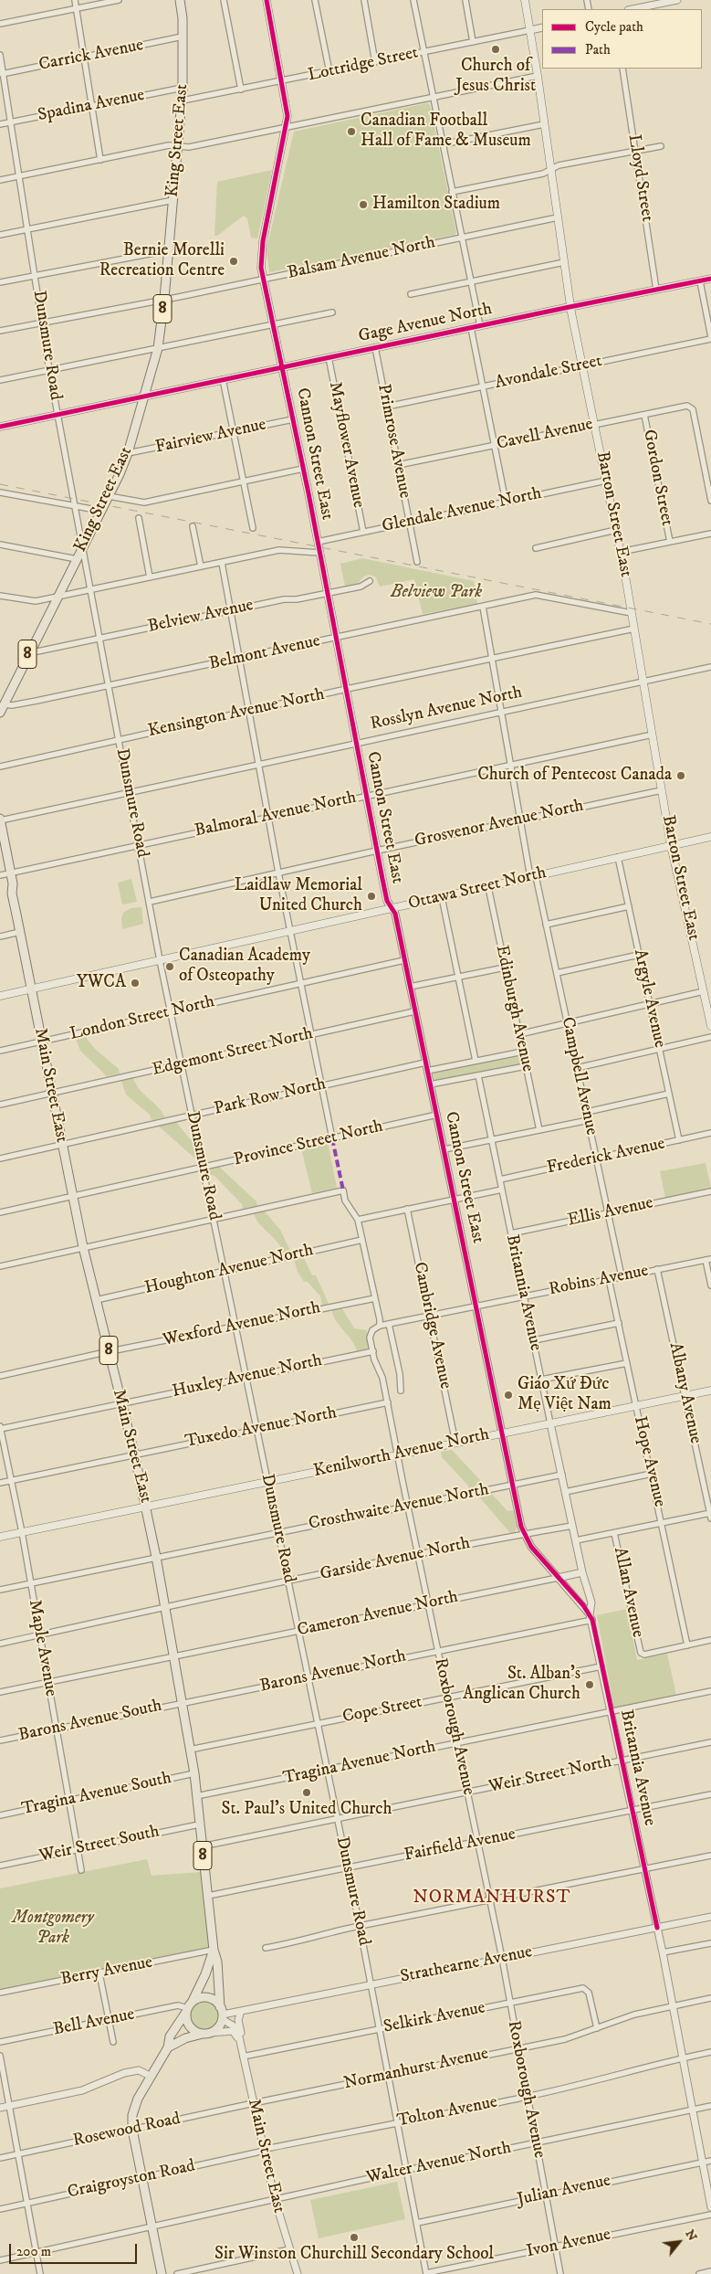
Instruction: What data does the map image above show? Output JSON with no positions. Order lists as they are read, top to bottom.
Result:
{
  "streets": {
    "main road": [
      "King Street East",
      "8",
      "Gage Avenue North",
      "Cannon Street East",
      "Barton Street East",
      "Ottawa Street North",
      "Main Street East",
      "Kenilworth Avenue North"
    ],
    "street": [
      "Carrick Avenue",
      "Lottridge Street",
      "Spadina Avenue",
      "Lloyd Street",
      "Balsam Avenue North",
      "Dunsmure Road",
      "Avondale Street",
      "Cavell Avenue",
      "Fairview Avenue",
      "Primrose Avenue",
      "Mayflower Avenue",
      "Gordon Street",
      "Glendale Avenue North",
      "Belview Avenue",
      "Belmont Avenue",
      "Rosslyn Avenue North",
      "Kensington Avenue North",
      "Balmoral Avenue North",
      "Grosvenor Avenue North",
      "Argyle Avenue",
      "Edinburgh Avenue",
      "London Street North",
      "Edgemont Street North",
      "Campbell Avenue",
      "Park Row North",
      "Province Street North",
      "Frederick Avenue",
      "Ellis Avenue",
      "Houghton Avenue North",
      "Robins Avenue",
      "Britannia Avenue",
      "Wexford Avenue North",
      "Cambridge Avenue",
      "Huxley Avenue North",
      "Albany Avenue",
      "Tuxedo Avenue North",
      "Hope Avenue",
      "Crosthwaite Avenue North",
      "Garside Avenue North",
      "Allan Avenue",
      "Cameron Avenue North",
      "Maple Avenue",
      "Barons Avenue North",
      "Cope Street",
      "Barons Avenue South",
      "Roxborough Avenue",
      "Tragina Avenue North",
      "Weir Street North",
      "Tragina Avenue South",
      "Weir Street South",
      "Fairfield Avenue",
      "Strathearne Avenue",
      "Berry Avenue",
      "Selkirk Avenue",
      "Bell Avenue",
      "Normanhurst Avenue",
      "Tolton Avenue",
      "Rosewood Road",
      "Walter Avenue North",
      "Craigroyston Road",
      "Julian Avenue",
      "Ivon Avenue"
    ]
  },
  "crossings": [
    ["Carrick Avenue", "King Street East"],
    ["Carrick Avenue", "Dunsmure Road"],
    ["Lottridge Street", "King Street East"],
    ["Lottridge Street", "Cannon Street East"],
    ["Lottridge Street", "Barton Street East"],
    ["Spadina Avenue", "King Street East"],
    ["Spadina Avenue", "Dunsmure Road"],
    ["King Street East", "Balsam Avenue North"],
    ["King Street East", "Gage Avenue North"],
    ["King Street East", "Dunsmure Road"],
    ["King Street East", "Fairview Avenue"],
    ["King Street East", "Belview Avenue"],
    ["King Street East", "Belmont Avenue"],
    ["Lloyd Street", "Gage Avenue North"],
    ["Balsam Avenue North", "Dunsmure Road"],
    ["Balsam Avenue North", "Cannon Street East"],
    ["Balsam Avenue North", "Barton Street East"],
    ["Gage Avenue North", "Dunsmure Road"],
    ["Gage Avenue North", "Primrose Avenue"],
    ["Gage Avenue North", "Mayflower Avenue"],
    ["Gage Avenue North", "Cannon Street East"],
    ["Gage Avenue North", "Barton Street East"],
    ["Dunsmure Road", "Belview Avenue"],
    ["Dunsmure Road", "Belmont Avenue"],
    ["Dunsmure Road", "Rosslyn Avenue North"],
    ["Dunsmure Road", "Kensington Avenue North"],
    ["Dunsmure Road", "Balmoral Avenue North"],
    ["Dunsmure Road", "Grosvenor Avenue North"],
    ["Dunsmure Road", "Ottawa Street North"],
    ["Dunsmure Road", "London Street North"],
    ["Dunsmure Road", "Edgemont Street North"],
    ["Dunsmure Road", "Park Row North"],
    ["Dunsmure Road", "Province Street North"],
    ["Dunsmure Road", "Houghton Avenue North"],
    ["Dunsmure Road", "Wexford Avenue North"],
    ["Dunsmure Road", "Huxley Avenue North"],
    ["Dunsmure Road", "Tuxedo Avenue North"],
    ["Dunsmure Road", "Kenilworth Avenue North"],
    ["Dunsmure Road", "Crosthwaite Avenue North"],
    ["Dunsmure Road", "Garside Avenue North"],
    ["Dunsmure Road", "Cameron Avenue North"],
    ["Dunsmure Road", "Barons Avenue North"],
    ["Dunsmure Road", "Cope Street"],
    ["Dunsmure Road", "Tragina Avenue North"],
    ["Dunsmure Road", "Weir Street North"],
    ["Dunsmure Road", "Fairfield Avenue"],
    ["Dunsmure Road", "Strathearne Avenue"],
    ["Dunsmure Road", "Selkirk Avenue"],
    ["Dunsmure Road", "Normanhurst Avenue"],
    ["Dunsmure Road", "Tolton Avenue"],
    ["Dunsmure Road", "Walter Avenue North"],
    ["Dunsmure Road", "Julian Avenue"],
    ["Dunsmure Road", "Ivon Avenue"],
    ["Avondale Street", "Primrose Avenue"],
    ["Avondale Street", "Barton Street East"],
    ["Cavell Avenue", "Primrose Avenue"],
    ["Cavell Avenue", "Gordon Street"],
    ["Cavell Avenue", "Barton Street East"],
    ["Fairview Avenue", "Cannon Street East"],
    ["Primrose Avenue", "Glendale Avenue North"],
    ["Mayflower Avenue", "Glendale Avenue North"],
    ["Cannon Street East", "Glendale Avenue North"],
    ["Cannon Street East", "Belview Avenue"],
    ["Cannon Street East", "Belmont Avenue"],
    ["Cannon Street East", "Rosslyn Avenue North"],
    ["Cannon Street East", "Kensington Avenue North"],
    ["Cannon Street East", "Balmoral Avenue North"],
    ["Cannon Street East", "Grosvenor Avenue North"],
    ["Cannon Street East", "Ottawa Street North"],
    ["Cannon Street East", "London Street North"],
    ["Cannon Street East", "Edgemont Street North"],
    ["Cannon Street East", "Park Row North"],
    ["Cannon Street East", "Province Street North"],
    ["Cannon Street East", "Robins Avenue"],
    ["Cannon Street East", "Britannia Avenue"],
    ["Cannon Street East", "Kenilworth Avenue North"],
    ["Cannon Street East", "Crosthwaite Avenue North"],
    ["Cannon Street East", "Garside Avenue North"],
    ["Cannon Street East", "Cameron Avenue North"],
    ["Cannon Street East", "Barons Avenue North"],
    ["Glendale Avenue North", "Barton Street East"],
    ["Barton Street East", "Belmont Avenue"],
    ["Barton Street East", "Rosslyn Avenue North"],
    ["Barton Street East", "Kensington Avenue North"],
    ["Barton Street East", "Balmoral Avenue North"],
    ["Barton Street East", "Grosvenor Avenue North"],
    ["Barton Street East", "Ottawa Street North"],
    ["Belmont Avenue", "Campbell Avenue"],
    ["Rosslyn Avenue North", "Campbell Avenue"],
    ["Rosslyn Avenue North", "Main Street East"],
    ["Kensington Avenue North", "Campbell Avenue"],
    ["Balmoral Avenue North", "Campbell Avenue"],
    ["Balmoral Avenue North", "Main Street East"],
    ["Grosvenor Avenue North", "Campbell Avenue"],
    ["Ottawa Street North", "Argyle Avenue"],
    ["Ottawa Street North", "Edinburgh Avenue"],
    ["Ottawa Street North", "Campbell Avenue"],
    ["Ottawa Street North", "Main Street East"],
    ["Argyle Avenue", "Frederick Avenue"],
    ["London Street North", "Main Street East"],
    ["Edgemont Street North", "Main Street East"],
    ["Campbell Avenue", "Frederick Avenue"],
    ["Campbell Avenue", "Ellis Avenue"],
    ["Campbell Avenue", "Robins Avenue"],
    ["Main Street East", "Park Row North"],
    ["Main Street East", "Province Street North"],
    ["Main Street East", "Houghton Avenue North"],
    ["Main Street East", "Wexford Avenue North"],
    ["Main Street East", "Huxley Avenue North"],
    ["Main Street East", "Tuxedo Avenue North"],
    ["Main Street East", "Kenilworth Avenue North"],
    ["Main Street East", "Crosthwaite Avenue North"],
    ["Main Street East", "Garside Avenue North"],
    ["Main Street East", "Cameron Avenue North"],
    ["Main Street East", "Barons Avenue North"],
    ["Main Street East", "Cope Street"],
    ["Main Street East", "Barons Avenue South"],
    ["Main Street East", "Tragina Avenue North"],
    ["Main Street East", "Weir Street North"],
    ["Main Street East", "Tragina Avenue South"],
    ["Main Street East", "Weir Street South"],
    ["Main Street East", "Fairfield Avenue"],
    ["Main Street East", "Strathearne Avenue"],
    ["Main Street East", "Berry Avenue"],
    ["Main Street East", "Selkirk Avenue"],
    ["Main Street East", "Bell Avenue"],
    ["Main Street East", "Normanhurst Avenue"],
    ["Main Street East", "Tolton Avenue"],
    ["Main Street East", "Rosewood Road"],
    ["Main Street East", "Walter Avenue North"],
    ["Main Street East", "Craigroyston Road"],
    ["Frederick Avenue", "Britannia Avenue"],
    ["Ellis Avenue", "Britannia Avenue"],
    ["Robins Avenue", "Britannia Avenue"],
    ["Robins Avenue", "Cambridge Avenue"],
    ["Robins Avenue", "Albany Avenue"],
    ["Robins Avenue", "Hope Avenue"],
    ["Robins Avenue", "Roxborough Avenue"],
    ["Britannia Avenue", "Kenilworth Avenue North"],
    ["Britannia Avenue", "Crosthwaite Avenue North"],
    ["Britannia Avenue", "Garside Avenue North"],
    ["Britannia Avenue", "Cameron Avenue North"],
    ["Britannia Avenue", "Barons Avenue North"],
    ["Britannia Avenue", "Cope Street"],
    ["Britannia Avenue", "Tragina Avenue North"],
    ["Britannia Avenue", "Weir Street North"],
    ["Britannia Avenue", "Fairfield Avenue"],
    ["Britannia Avenue", "Strathearne Avenue"],
    ["Britannia Avenue", "Normanhurst Avenue"],
    ["Britannia Avenue", "Tolton Avenue"],
    ["Britannia Avenue", "Walter Avenue North"],
    ["Britannia Avenue", "Julian Avenue"],
    ["Cambridge Avenue", "Kenilworth Avenue North"],
    ["Huxley Avenue North", "Maple Avenue"],
    ["Huxley Avenue North", "Roxborough Avenue"],
    ["Albany Avenue", "Kenilworth Avenue North"],
    ["Tuxedo Avenue North", "Maple Avenue"],
    ["Tuxedo Avenue North", "Roxborough Avenue"],
    ["Kenilworth Avenue North", "Hope Avenue"],
    ["Kenilworth Avenue North", "Maple Avenue"],
    ["Kenilworth Avenue North", "Roxborough Avenue"],
    ["Hope Avenue", "Allan Avenue"],
    ["Crosthwaite Avenue North", "Maple Avenue"],
    ["Crosthwaite Avenue North", "Roxborough Avenue"],
    ["Garside Avenue North", "Maple Avenue"],
    ["Garside Avenue North", "Roxborough Avenue"],
    ["Cameron Avenue North", "Maple Avenue"],
    ["Cameron Avenue North", "Roxborough Avenue"],
    ["Maple Avenue", "Barons Avenue South"],
    ["Maple Avenue", "Tragina Avenue South"],
    ["Maple Avenue", "Weir Street South"],
    ["Barons Avenue North", "Barons Avenue South"],
    ["Barons Avenue North", "Roxborough Avenue"],
    ["Cope Street", "Roxborough Avenue"],
    ["Roxborough Avenue", "Tragina Avenue North"],
    ["Roxborough Avenue", "Weir Street North"],
    ["Roxborough Avenue", "Fairfield Avenue"],
    ["Roxborough Avenue", "Strathearne Avenue"],
    ["Roxborough Avenue", "Selkirk Avenue"],
    ["Roxborough Avenue", "Normanhurst Avenue"],
    ["Roxborough Avenue", "Tolton Avenue"],
    ["Roxborough Avenue", "Walter Avenue North"],
    ["Roxborough Avenue", "Julian Avenue"],
    ["Roxborough Avenue", "Ivon Avenue"],
    ["Strathearne Avenue", "Bell Avenue"],
    ["Selkirk Avenue", "Normanhurst Avenue"],
    ["Normanhurst Avenue", "Rosewood Road"],
    ["Tolton Avenue", "Craigroyston Road"]
  ],
  "districts": ["NORMANHURST"],
  "parks": ["Belview Park", "Montgomery Park"],
  "places": [
    "Church of Jesus Christ",
    "Canadian Football Hall of Fame & Museum",
    "Hamilton Stadium",
    "Bernie Morelli Recreation Centre",
    "Church of Pentecost Canada",
    "Laidlaw Memorial United Church",
    "Canadian Academy of Osteopathy",
    "YWCA",
    "Giáo Xứ Đức Mẹ Việt Nam",
    "St. Alban's Anglican Church",
    "St. Paul's United Church",
    "Sir Winston Churchill Secondary School"
  ],
  "legend": ["Cycle path", "Path"],
  "scale_bar": "200 m",
  "north": "top right"
}
